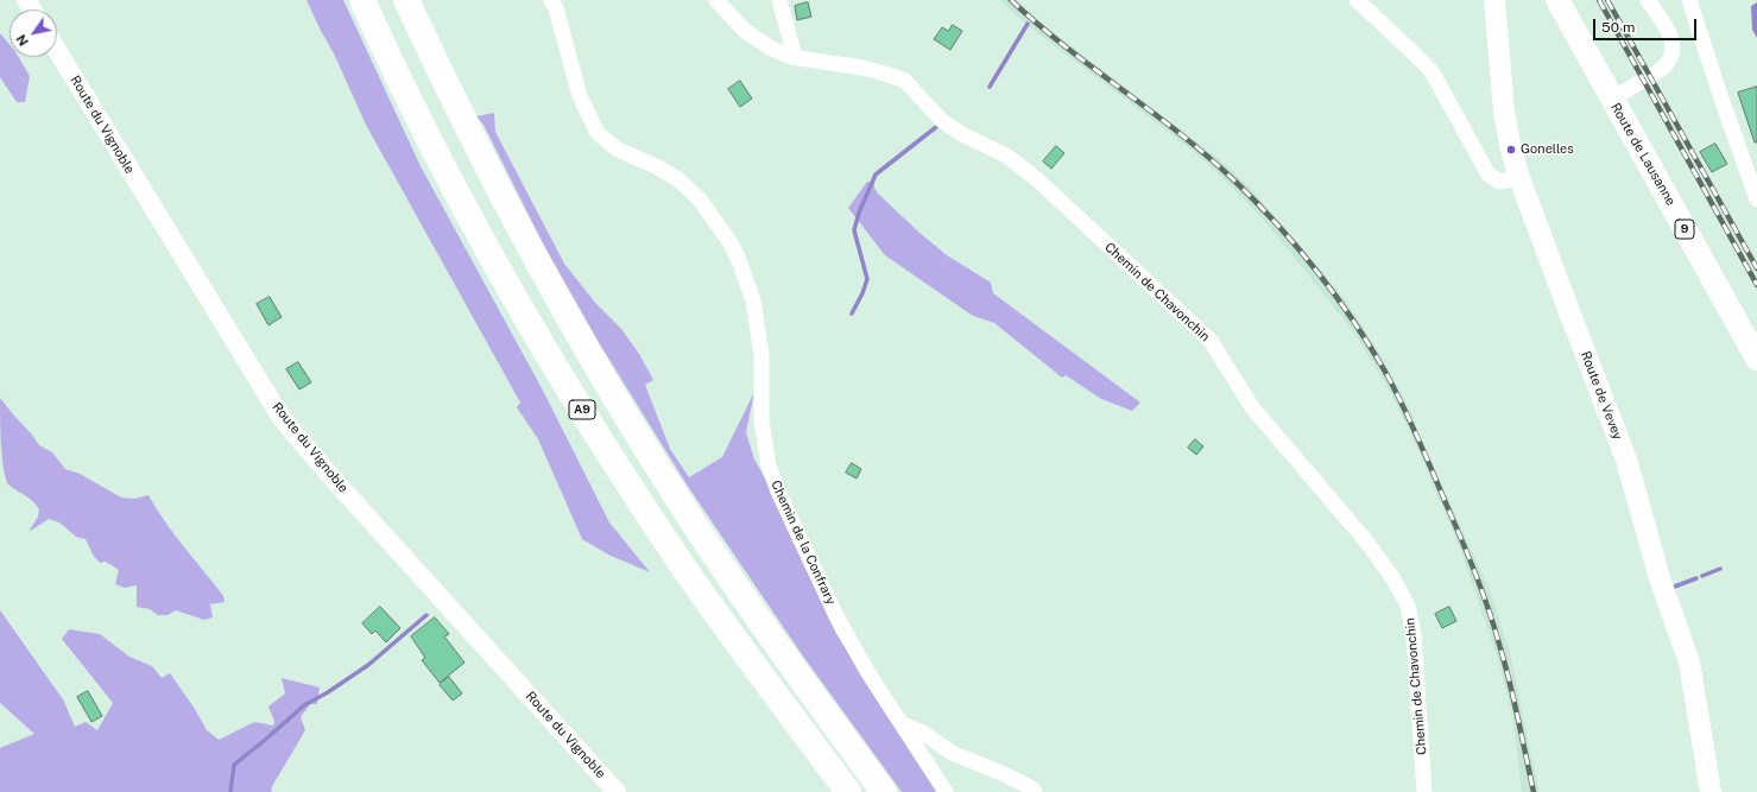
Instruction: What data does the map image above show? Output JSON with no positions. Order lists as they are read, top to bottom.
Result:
{
  "streets": {
    "highway": ["A9"],
    "main road": ["Route de Lausanne", "9", "Route de Vevey"],
    "street": ["Route du Vignoble", "Chemin de Chavonchin", "Chemin de la Confrary"]
  },
  "places": ["Gonelles"],
  "scale_bar": "50 m",
  "north": "bottom left"
}
